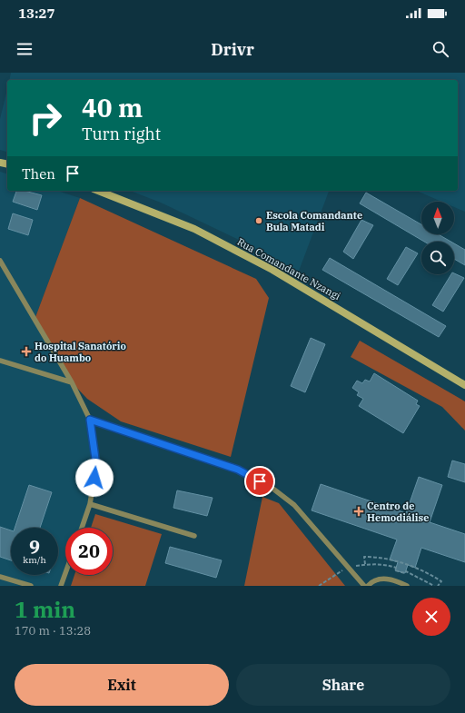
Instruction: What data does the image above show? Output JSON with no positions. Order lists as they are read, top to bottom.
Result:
{
  "streets": {
    "street": ["Rua Comandante Nzangi"]
  },
  "places": {
    "other": ["Escola Comandante Bula Matadi"],
    "health": ["Hospital Sanatório do Huambo", "Centro de Hemodiálise"]
  },
  "north": "top",
  "page": {
    "status": "13:27",
    "header": "Drivr",
    "turn": ["40 m", "Turn right"],
    "then": "Then",
    "speed": "9 km/h",
    "limit": "20",
    "heading": ["1 min", "170 m · 13:28"],
    "buttons": ["Exit", "Share"]
  }
}
